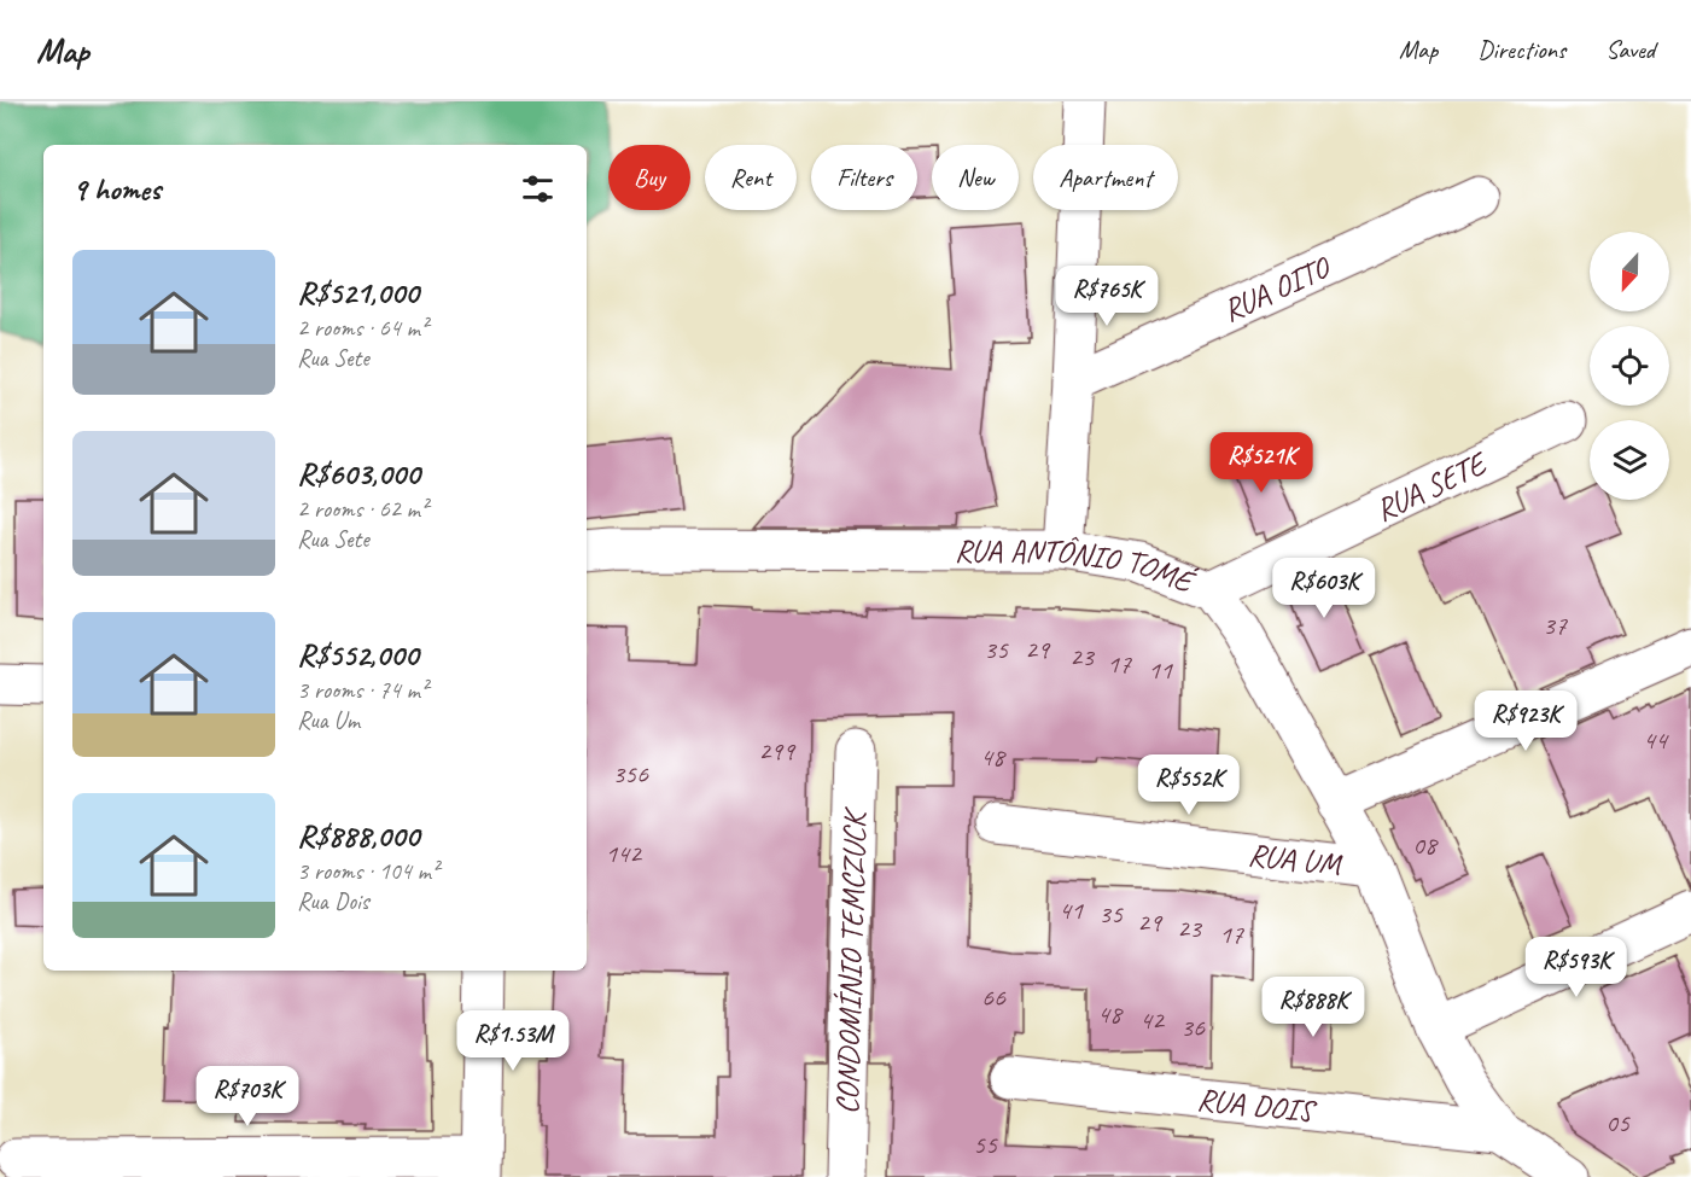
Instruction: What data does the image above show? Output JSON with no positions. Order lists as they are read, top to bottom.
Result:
{
  "streets": {
    "street": [
      "RUA OITO",
      "RUA SETE",
      "RUA ANTÔNIO TOMÉ",
      "RUA UM",
      "CONDOMÍNIO TEMCZUCK",
      "RUA DOIS"
    ]
  },
  "crossings": [
    ["RUA SETE", "RUA ANTÔNIO TOMÉ"],
    ["RUA ANTÔNIO TOMÉ", "RUA UM"],
    ["RUA ANTÔNIO TOMÉ", "RUA DOIS"]
  ],
  "house_numbers": [
    "37",
    "35",
    "29",
    "23",
    "17",
    "11",
    "44",
    "299",
    "48",
    "356",
    "08",
    "142",
    "41",
    "35",
    "29",
    "23",
    "17",
    "66",
    "48",
    "42",
    "36",
    "05",
    "55"
  ],
  "north": "bottom",
  "page": {
    "header": "Map",
    "nav": ["Map", "Directions", "Saved"],
    "chip": [
      "Buy",
      "Rent",
      "Filters",
      "New",
      "Apartment"
    ],
    "heading": "9 homes",
    "list": [
      {
        "name": "R$521,000",
        "note": "2 rooms · 64 m² · Rua Sete"
      },
      {
        "name": "R$603,000",
        "note": "2 rooms · 62 m² · Rua Sete"
      },
      {
        "name": "R$552,000",
        "note": "3 rooms · 74 m² · Rua Um"
      },
      {
        "name": "R$888,000",
        "note": "3 rooms · 104 m² · Rua Dois"
      }
    ],
    "price": [
      "R$765K",
      "R$521K",
      "R$603K",
      "R$923K",
      "R$552K",
      "R$593K",
      "R$888K",
      "R$1.53M",
      "R$703K"
    ]
  }
}
